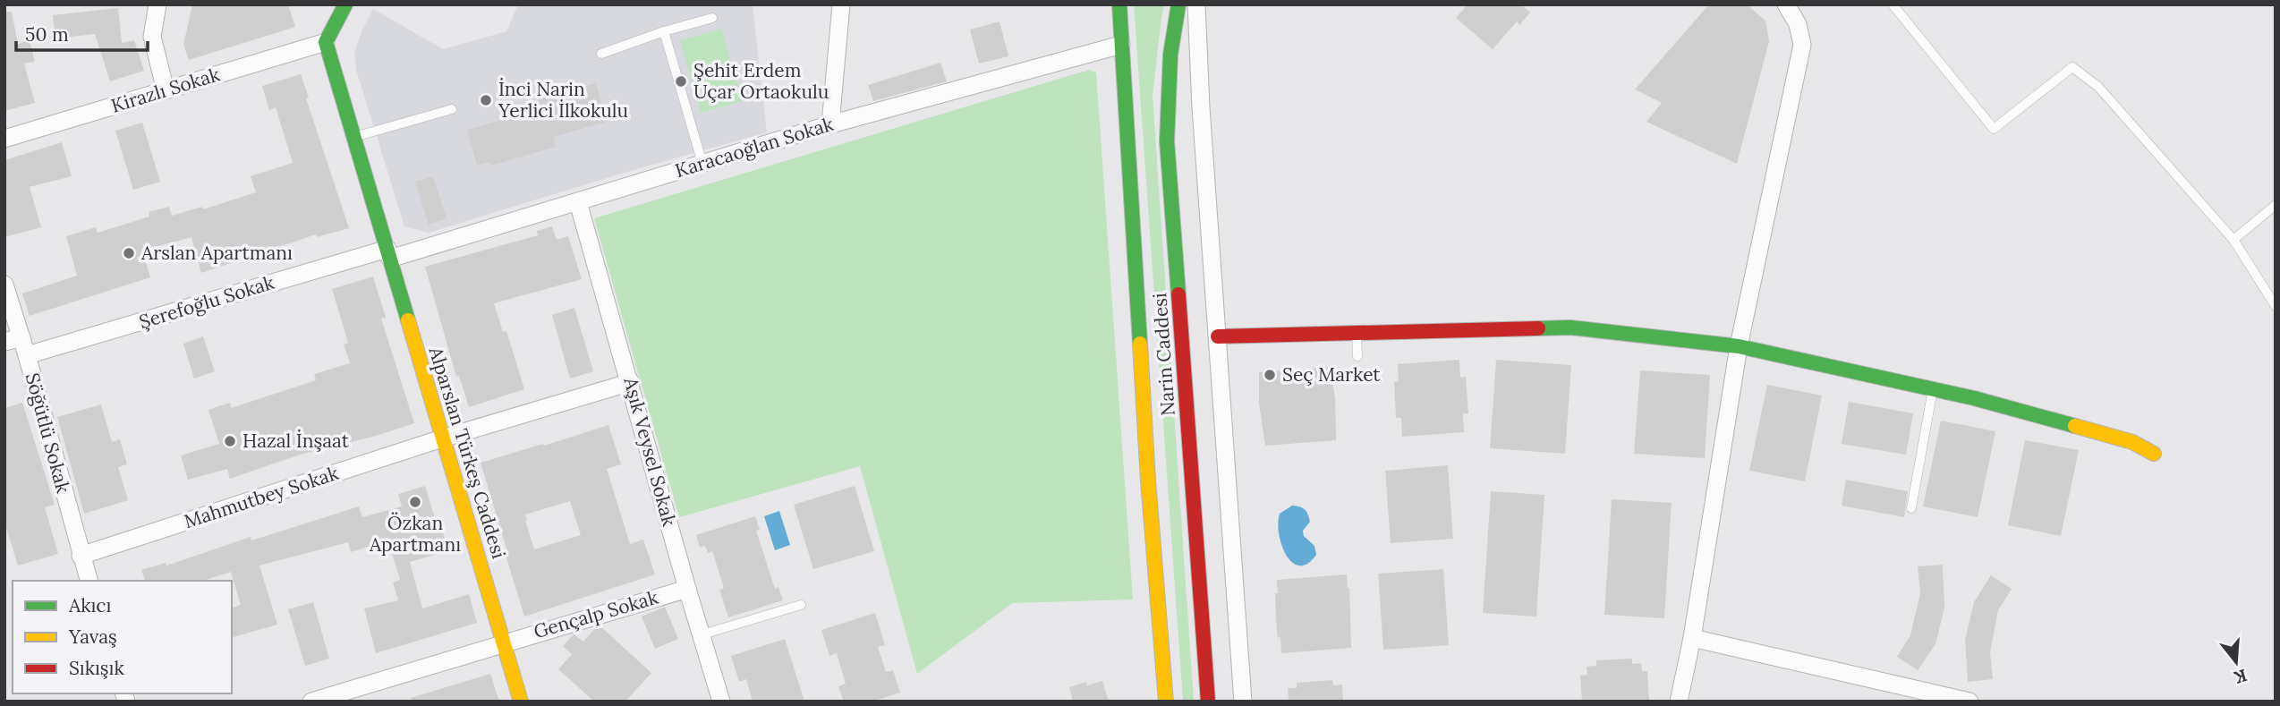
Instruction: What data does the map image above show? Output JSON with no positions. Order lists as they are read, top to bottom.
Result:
{
  "streets": {
    "street": [
      "Kirazlı Sokak",
      "Karacaoğlan Sokak",
      "Şerefoğlu Sokak",
      "Narin Caddesi",
      "Söğütlü Sokak",
      "Aşık Veysel Sokak",
      "Alparslan Türkeş Caddesi",
      "Mahmutbey Sokak",
      "Gençalp Sokak"
    ]
  },
  "crossings": [
    ["Kirazlı Sokak", "Alparslan Türkeş Caddesi"],
    ["Karacaoğlan Sokak", "Şerefoğlu Sokak"],
    ["Karacaoğlan Sokak", "Narin Caddesi"],
    ["Karacaoğlan Sokak", "Aşık Veysel Sokak"],
    ["Karacaoğlan Sokak", "Alparslan Türkeş Caddesi"],
    ["Şerefoğlu Sokak", "Söğütlü Sokak"],
    ["Şerefoğlu Sokak", "Alparslan Türkeş Caddesi"],
    ["Söğütlü Sokak", "Mahmutbey Sokak"],
    ["Aşık Veysel Sokak", "Mahmutbey Sokak"],
    ["Aşık Veysel Sokak", "Gençalp Sokak"],
    ["Alparslan Türkeş Caddesi", "Mahmutbey Sokak"],
    ["Alparslan Türkeş Caddesi", "Gençalp Sokak"]
  ],
  "places": [
    "Şehit Erdem Uçar Ortaokulu",
    "İnci Narin Yerlici İlkokulu",
    "Arslan Apartmanı",
    "Seç Market",
    "Hazal İnşaat",
    "Özkan Apartmanı"
  ],
  "legend": ["Akıcı", "Yavaş", "Sıkışık"],
  "scale_bar": "50 m",
  "north": "bottom"
}
